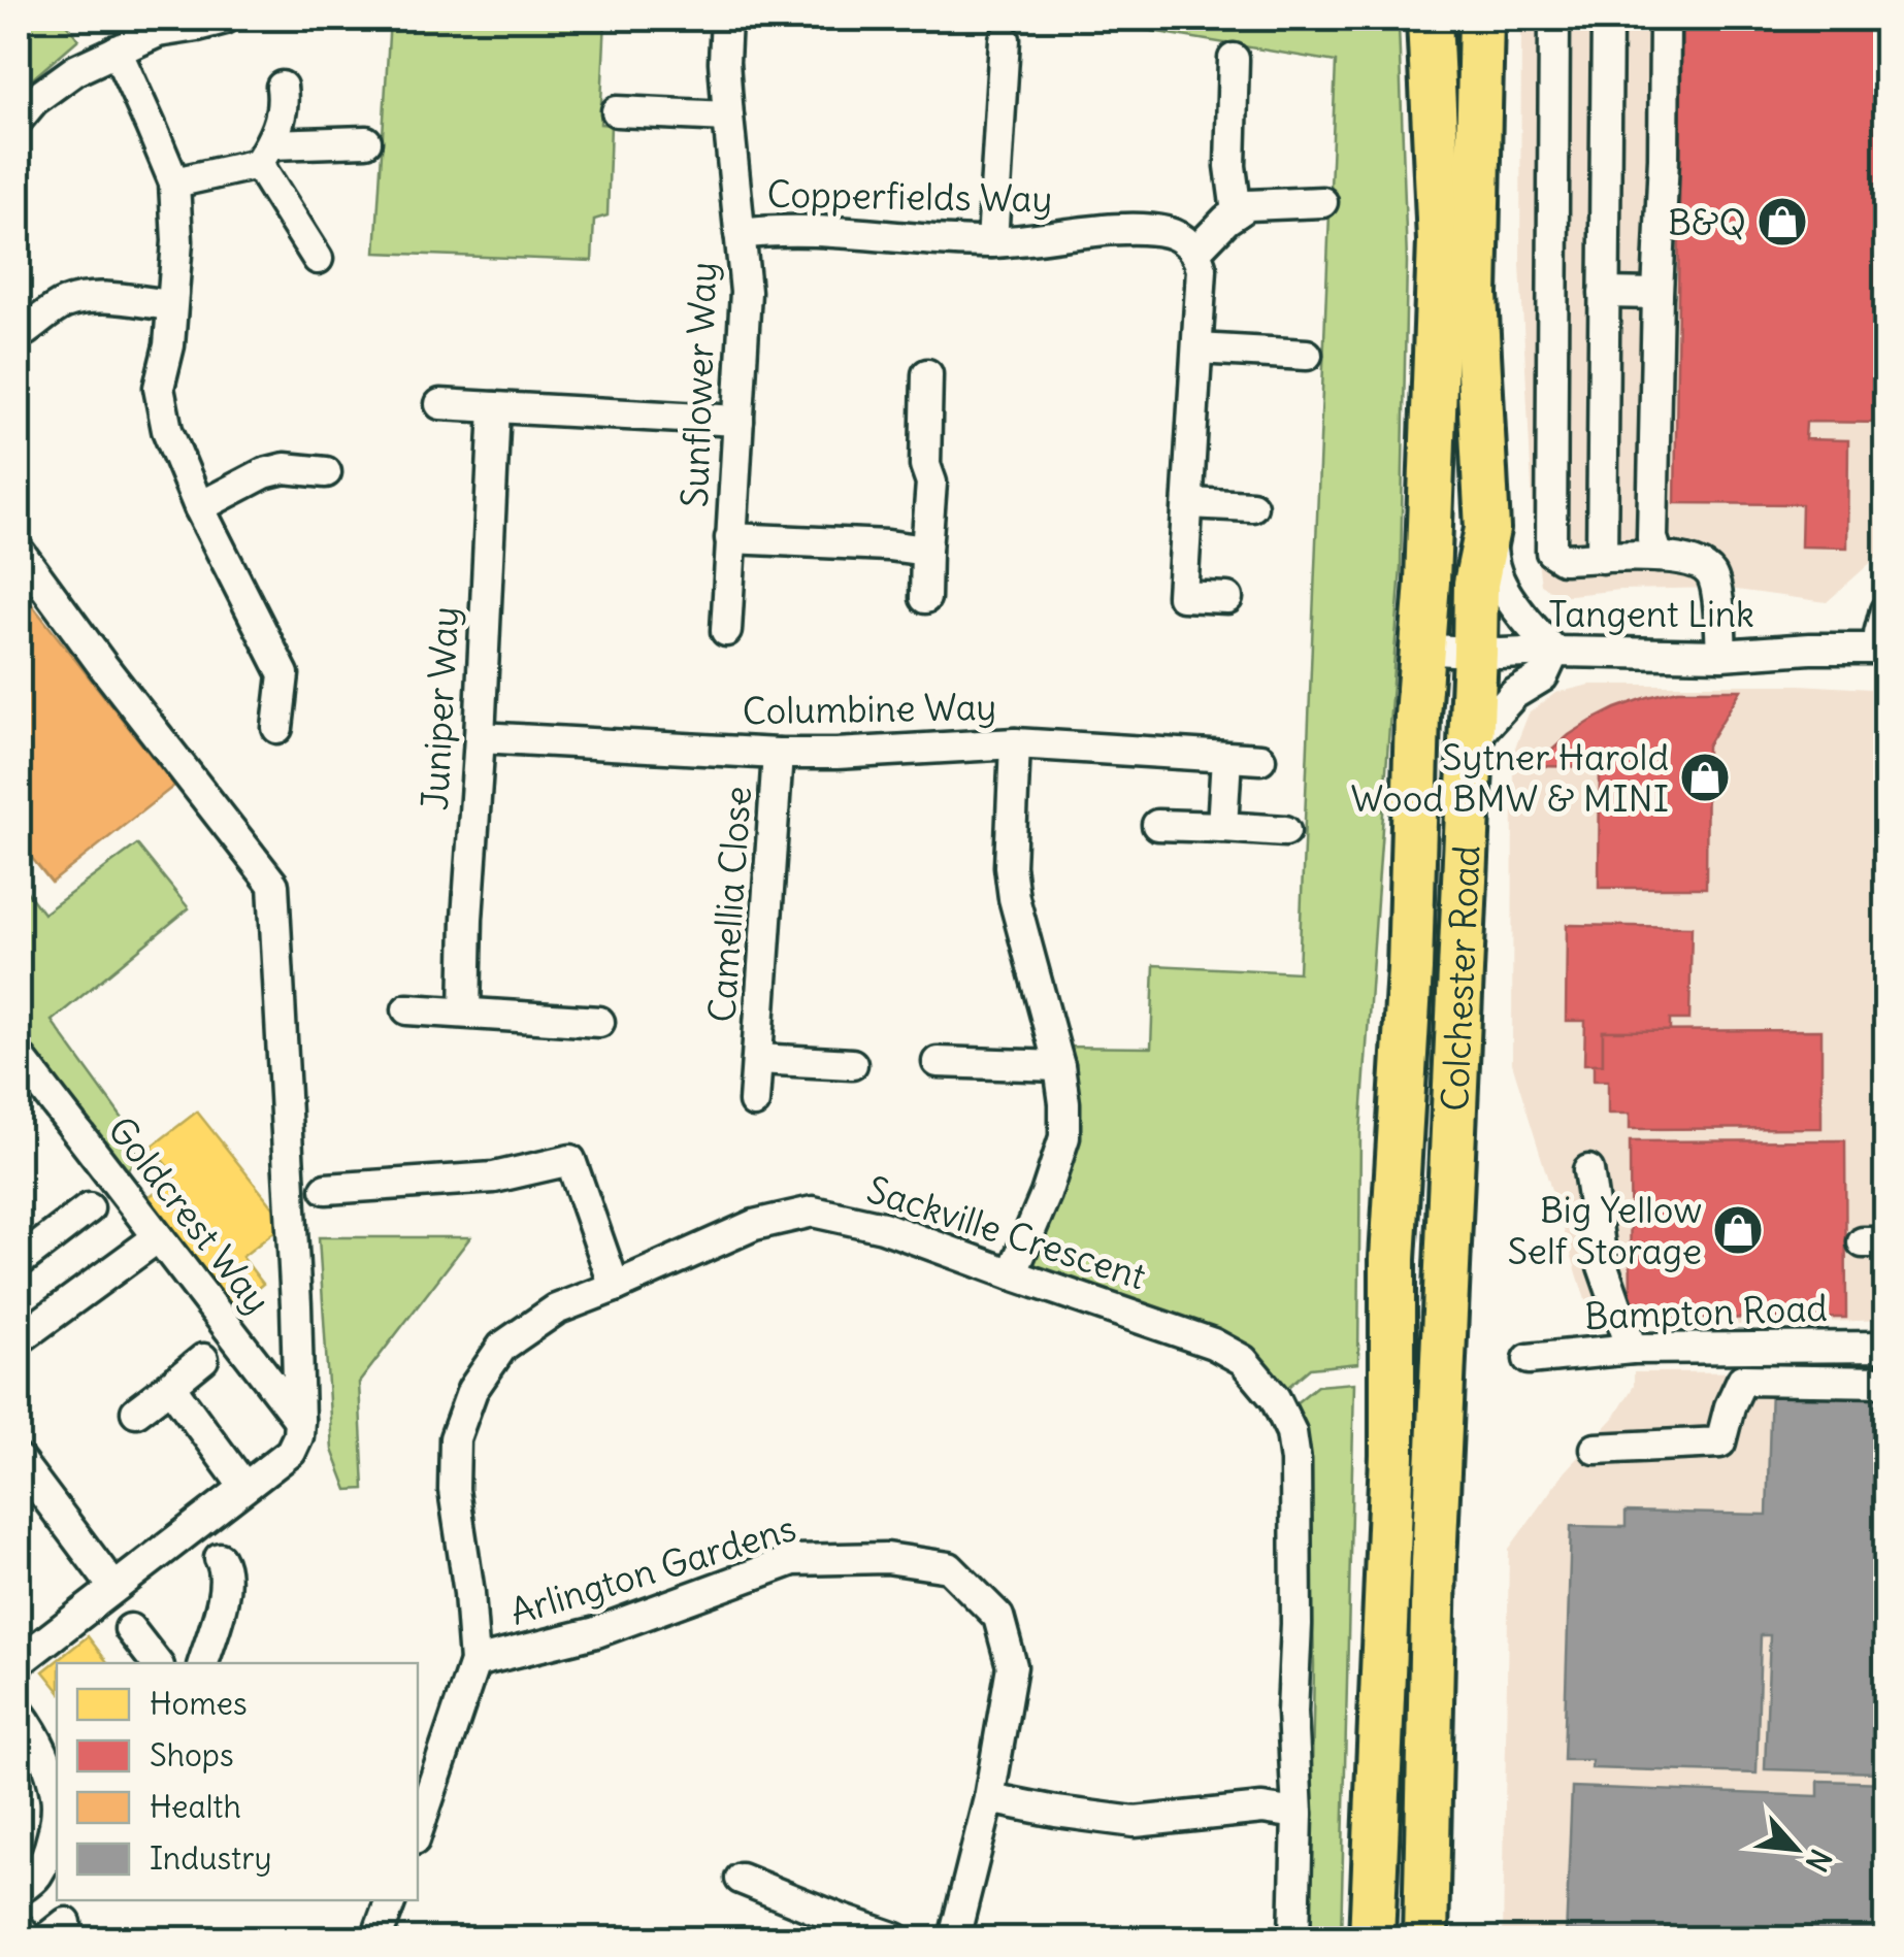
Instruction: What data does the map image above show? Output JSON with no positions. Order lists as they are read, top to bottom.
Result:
{
  "streets": {
    "highway": ["Colchester Road"],
    "street": [
      "Copperfields Way",
      "Sunflower Way",
      "Tangent Link",
      "Juniper Way",
      "Columbine Way",
      "Camellia Close",
      "Goldcrest Way",
      "Sackville Crescent",
      "Bampton Road",
      "Arlington Gardens"
    ]
  },
  "crossings": [
    ["Copperfields Way", "Sunflower Way"],
    ["Tangent Link", "Colchester Road"],
    ["Juniper Way", "Columbine Way"],
    ["Columbine Way", "Camellia Close"],
    ["Sackville Crescent", "Arlington Gardens"]
  ],
  "places": {
    "shop": ["B&Q", "Sytner Harold Wood BMW & MINI", "Big Yellow Self Storage"]
  },
  "legend": [
    "Homes",
    "Shops",
    "Health",
    "Industry"
  ],
  "north": "bottom right"
}
